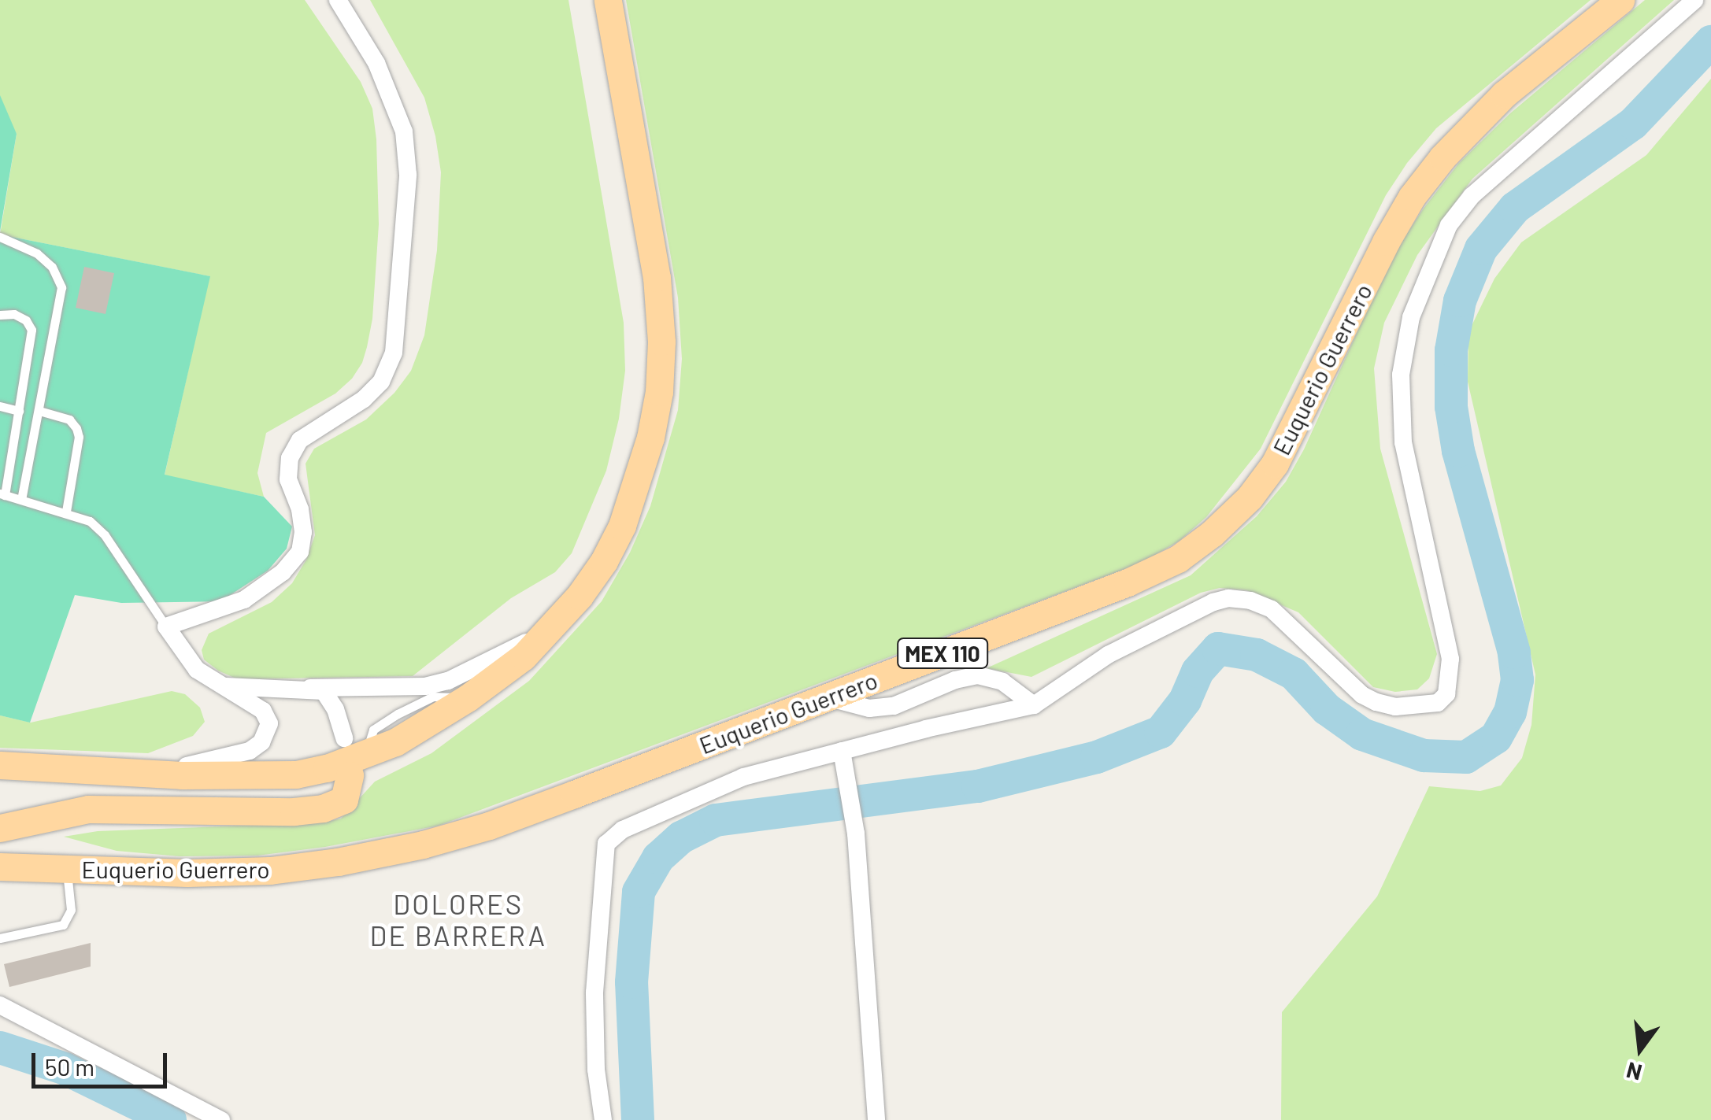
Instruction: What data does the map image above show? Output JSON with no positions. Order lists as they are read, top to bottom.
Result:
{
  "streets": {
    "main road": ["Euquerio Guerrero", "MEX 110"]
  },
  "districts": ["DOLORES DE BARRERA"],
  "scale_bar": "50 m",
  "north": "bottom"
}
